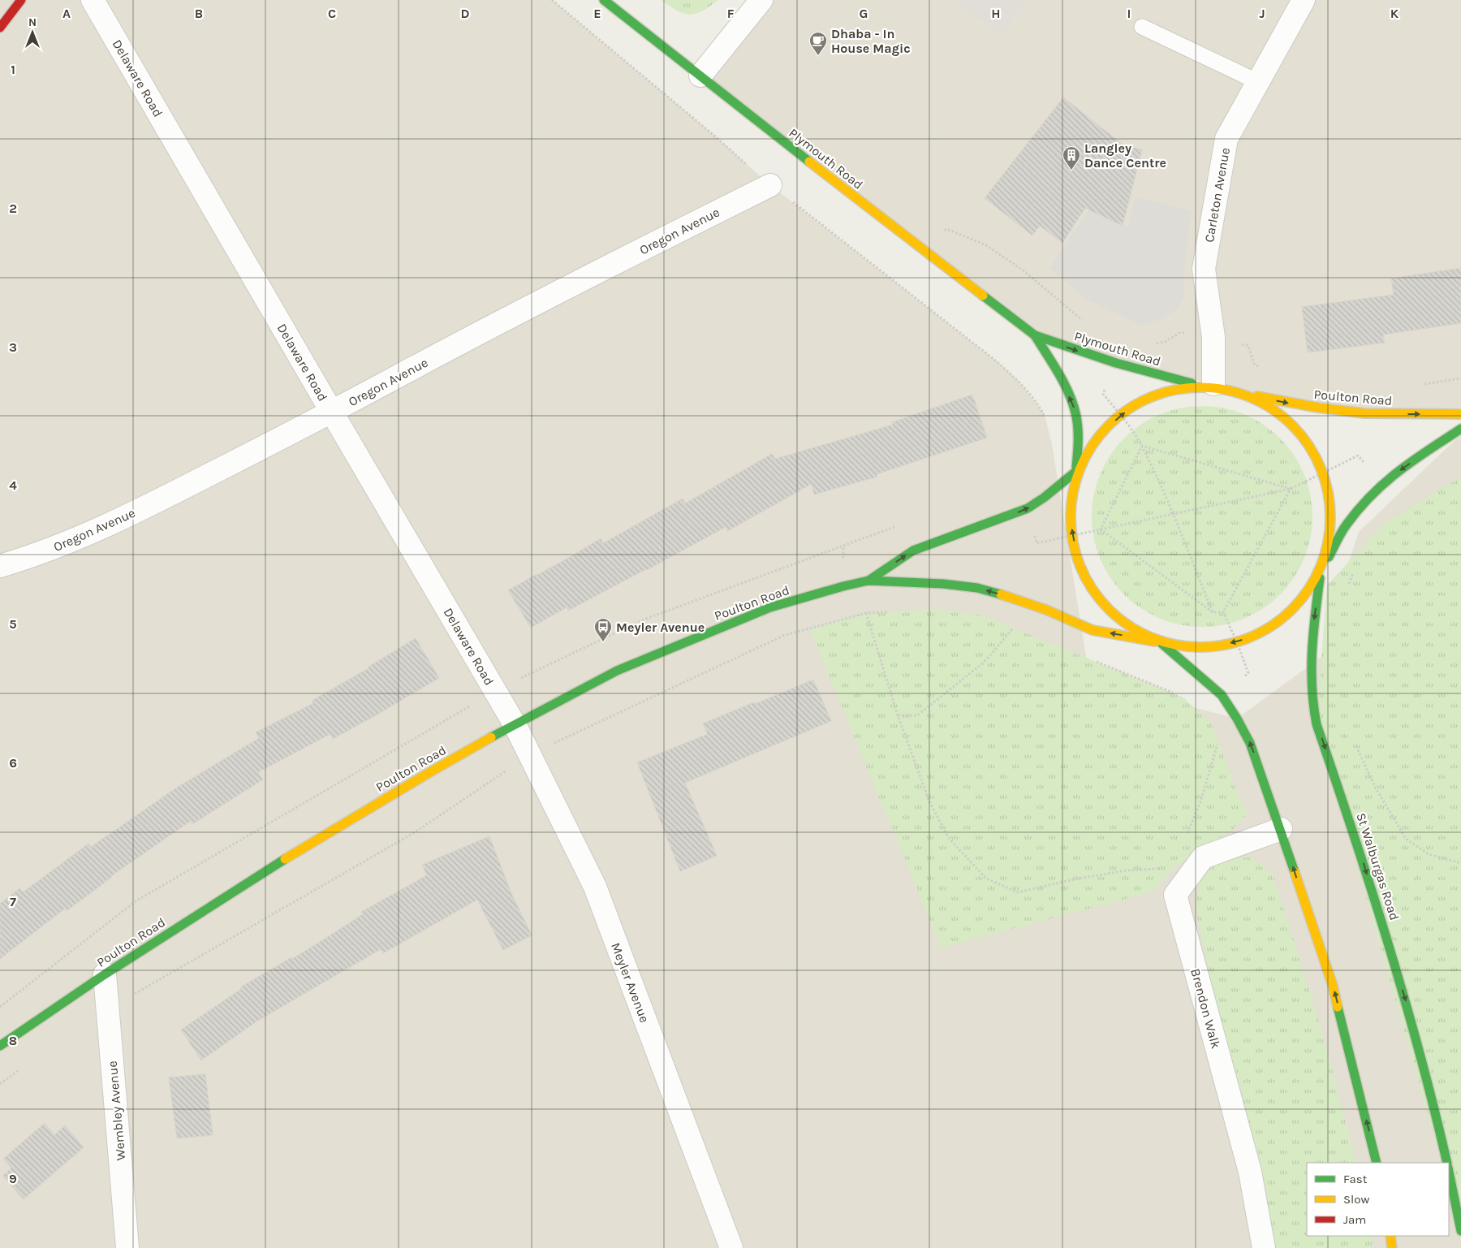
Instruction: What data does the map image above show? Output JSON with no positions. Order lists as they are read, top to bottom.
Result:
{
  "streets": {
    "main road": ["Plymouth Road", "Poulton Road", "St Walburgas Road"],
    "street": [
      "Delaware Road",
      "Carleton Avenue",
      "Oregon Avenue",
      "Meyler Avenue",
      "Brendon Walk",
      "Wembley Avenue"
    ]
  },
  "crossings": [
    ["Delaware Road", "Oregon Avenue"],
    ["Delaware Road", "Poulton Road"],
    ["Delaware Road", "Meyler Avenue"],
    ["Plymouth Road", "Carleton Avenue"],
    ["Plymouth Road", "Poulton Road"],
    ["Plymouth Road", "St Walburgas Road"],
    ["Poulton Road", "St Walburgas Road"],
    ["Poulton Road", "Meyler Avenue"],
    ["Poulton Road", "Wembley Avenue"]
  ],
  "places": {
    "cafe": ["Dhaba - In House Magic"],
    "building": ["Langley Dance Centre"],
    "bus stop": ["Meyler Avenue"]
  },
  "legend": ["Fast", "Slow", "Jam"],
  "north": "top",
  "grid": {
    "columns": [
      "A",
      "B",
      "C",
      "D",
      "E",
      "F",
      "G",
      "H",
      "I",
      "J",
      "K"
    ],
    "rows": [
      "1",
      "2",
      "3",
      "4",
      "5",
      "6",
      "7",
      "8",
      "9"
    ]
  }
}
